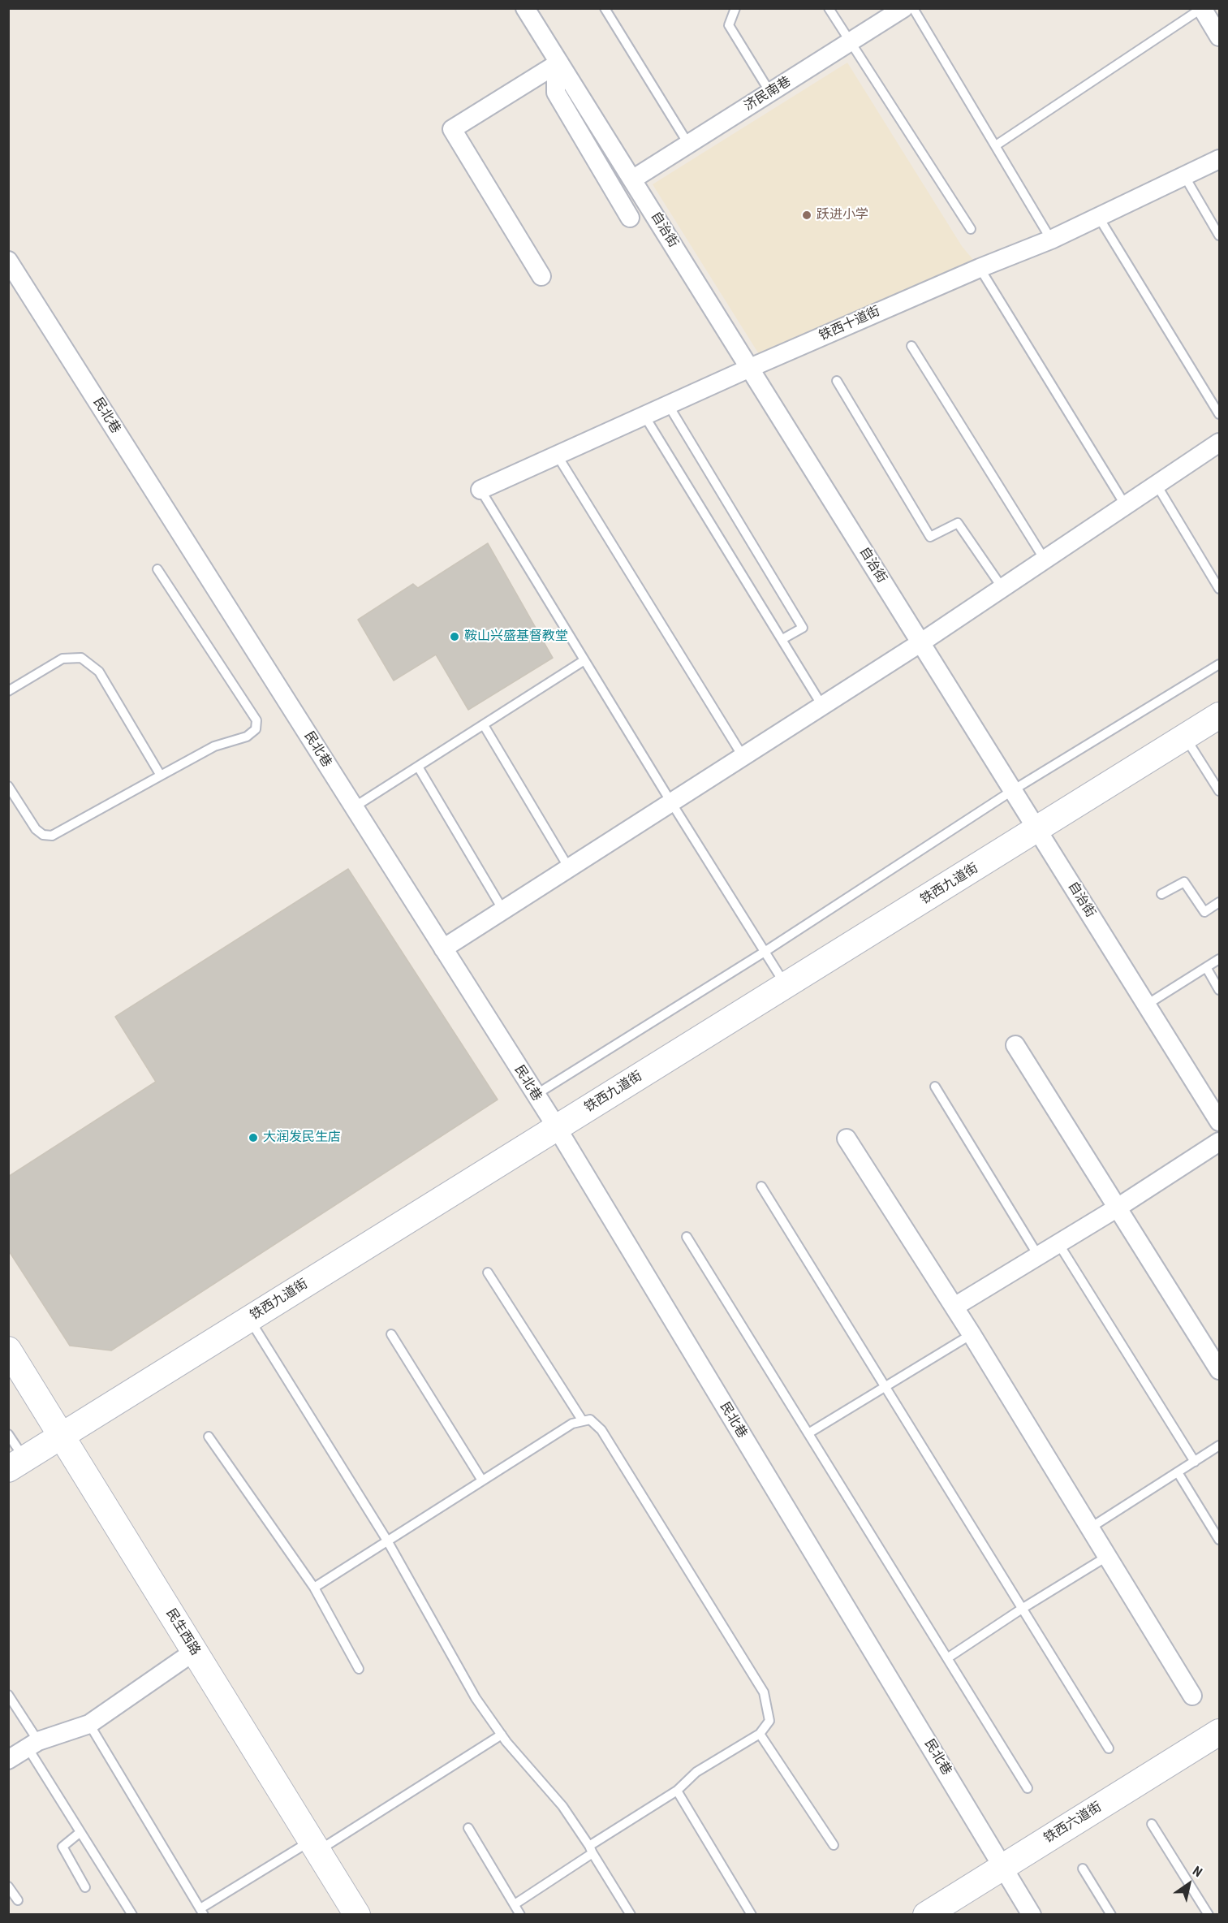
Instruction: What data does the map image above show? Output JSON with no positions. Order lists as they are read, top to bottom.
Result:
{
  "streets": {
    "main road": ["铁西九道街", "民生西路", "铁西六道街"],
    "street": [
      "济民南巷",
      "自治街",
      "铁西十道街",
      "民北巷"
    ]
  },
  "crossings": [
    ["济民南巷", "自治街"],
    ["自治街", "铁西十道街"],
    ["自治街", "铁西九道街"],
    ["民北巷", "铁西九道街"],
    ["民北巷", "铁西六道街"],
    ["铁西九道街", "民生西路"]
  ],
  "places": ["跃进小学", "鞍山兴盛基督教堂", "大润发民生店"],
  "north": "top right"
}
